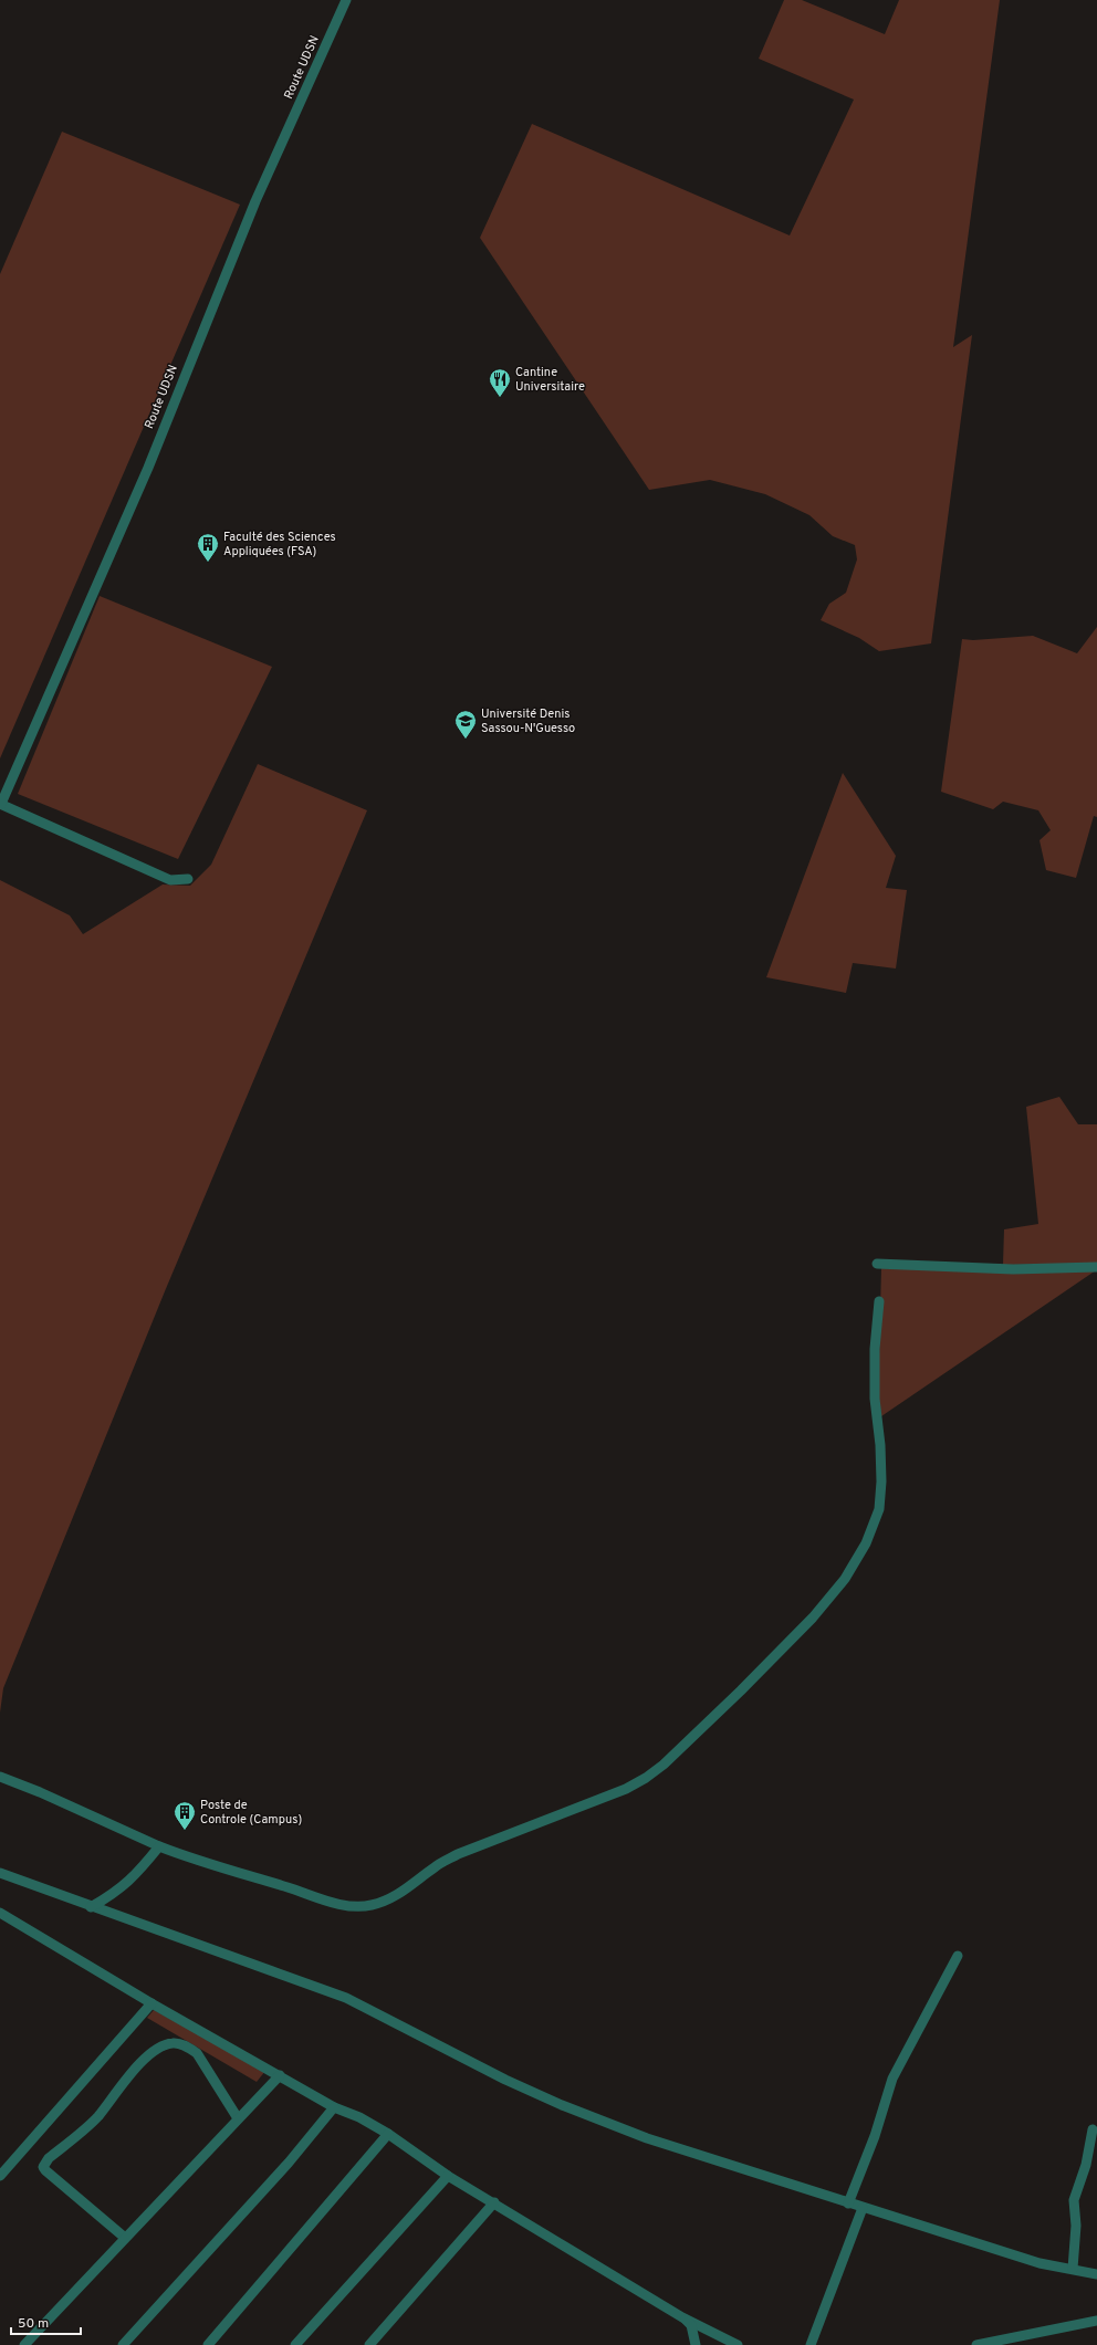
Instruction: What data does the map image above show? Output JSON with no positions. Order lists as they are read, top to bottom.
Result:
{
  "streets": {
    "street": ["Route UDSN"]
  },
  "places": {
    "restaurant": ["Cantine Universitaire"],
    "building": ["Faculté des Sciences Appliquées (FSA)", "Poste de Controle (Campus)"],
    "school or university": ["Université Denis Sassou-N'Guesso"]
  },
  "scale_bar": "50 m"
}
